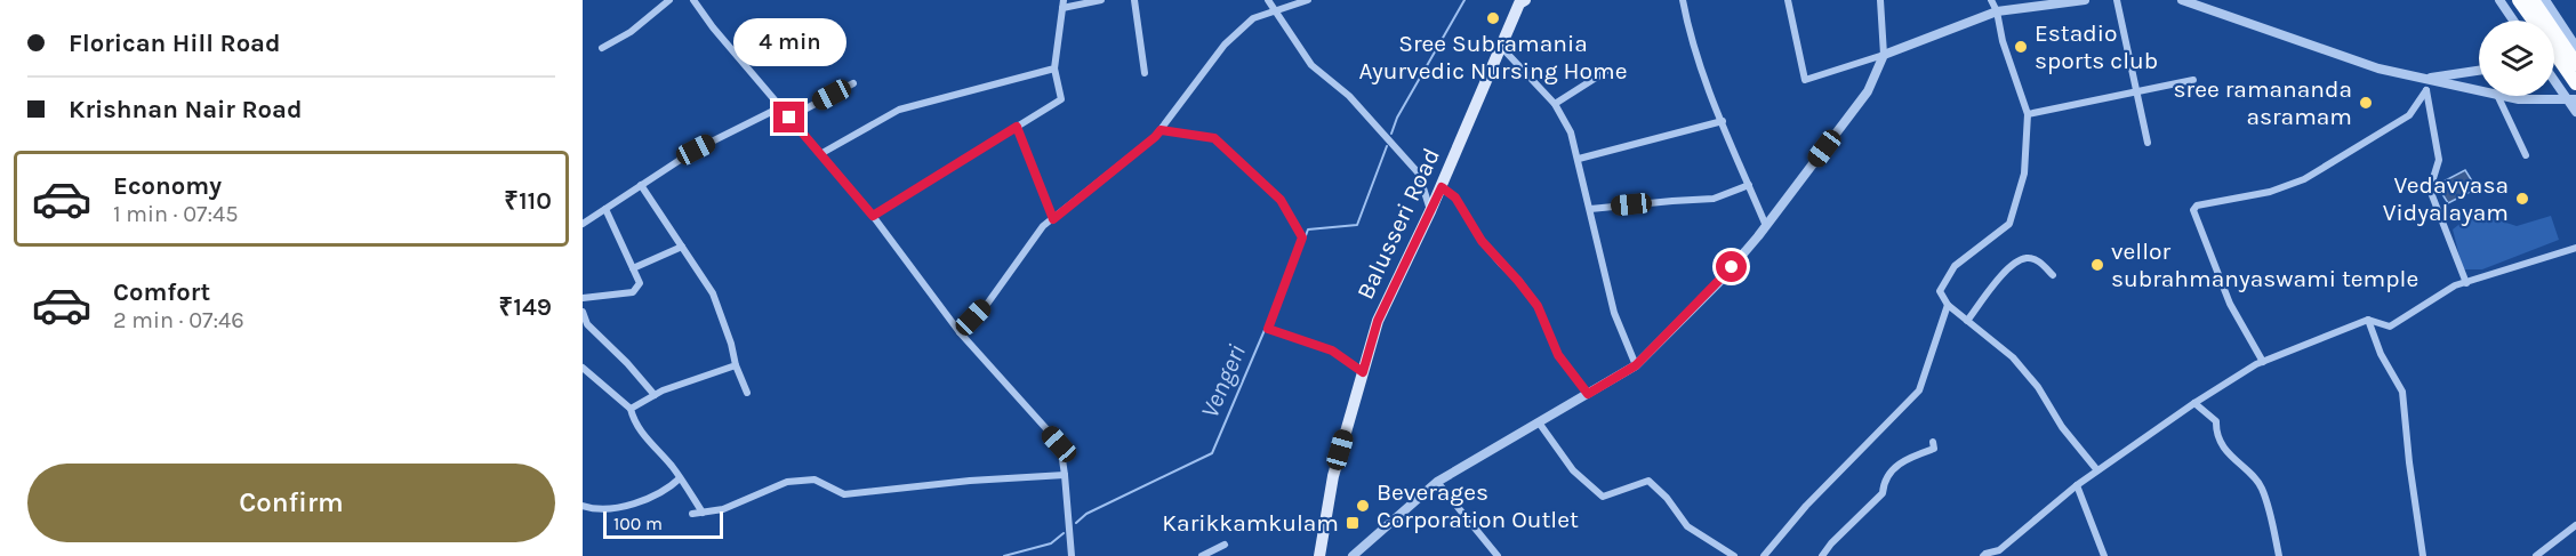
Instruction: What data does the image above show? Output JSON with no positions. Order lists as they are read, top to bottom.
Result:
{
  "streets": {
    "main road": ["Balusseri Road"]
  },
  "water": ["Vengeri"],
  "places": {
    "other": [
      "Sree Subramania Ayurvedic Nursing Home",
      "Estadio sports club",
      "sree ramananda asramam",
      "Vedavyasa Vidyalayam",
      "vellor subrahmanyaswami temple",
      "Beverages Corporation Outlet"
    ],
    "transit": ["Karikkamkulam"]
  },
  "scale_bar": "100 m",
  "page": {
    "banner": ["Florican Hill Road", "Krishnan Nair Road"],
    "bubble": "4 min",
    "list": [
      {
        "name": "Economy",
        "note": "1 min · 07:45",
        "value": "₹110"
      },
      {
        "name": "Comfort",
        "note": "2 min · 07:46",
        "value": "₹149"
      }
    ],
    "buttons": "Confirm",
    "scale": "100 m"
  }
}
